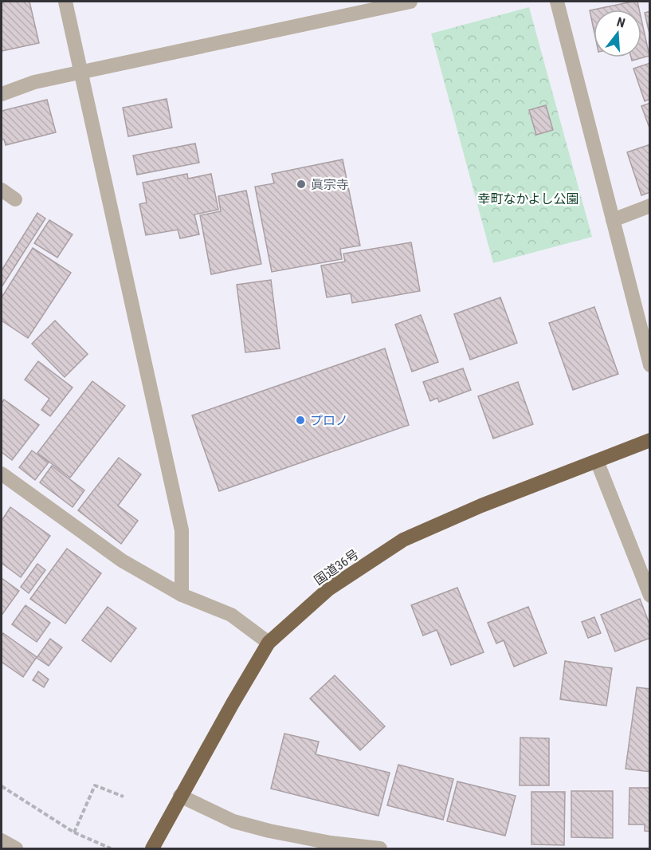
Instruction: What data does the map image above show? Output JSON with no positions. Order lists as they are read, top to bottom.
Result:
{
  "streets": {
    "highway": ["国道36号"]
  },
  "parks": ["幸町なかよし公園"],
  "places": ["眞宗寺", "プロノ"],
  "north": "top"
}
